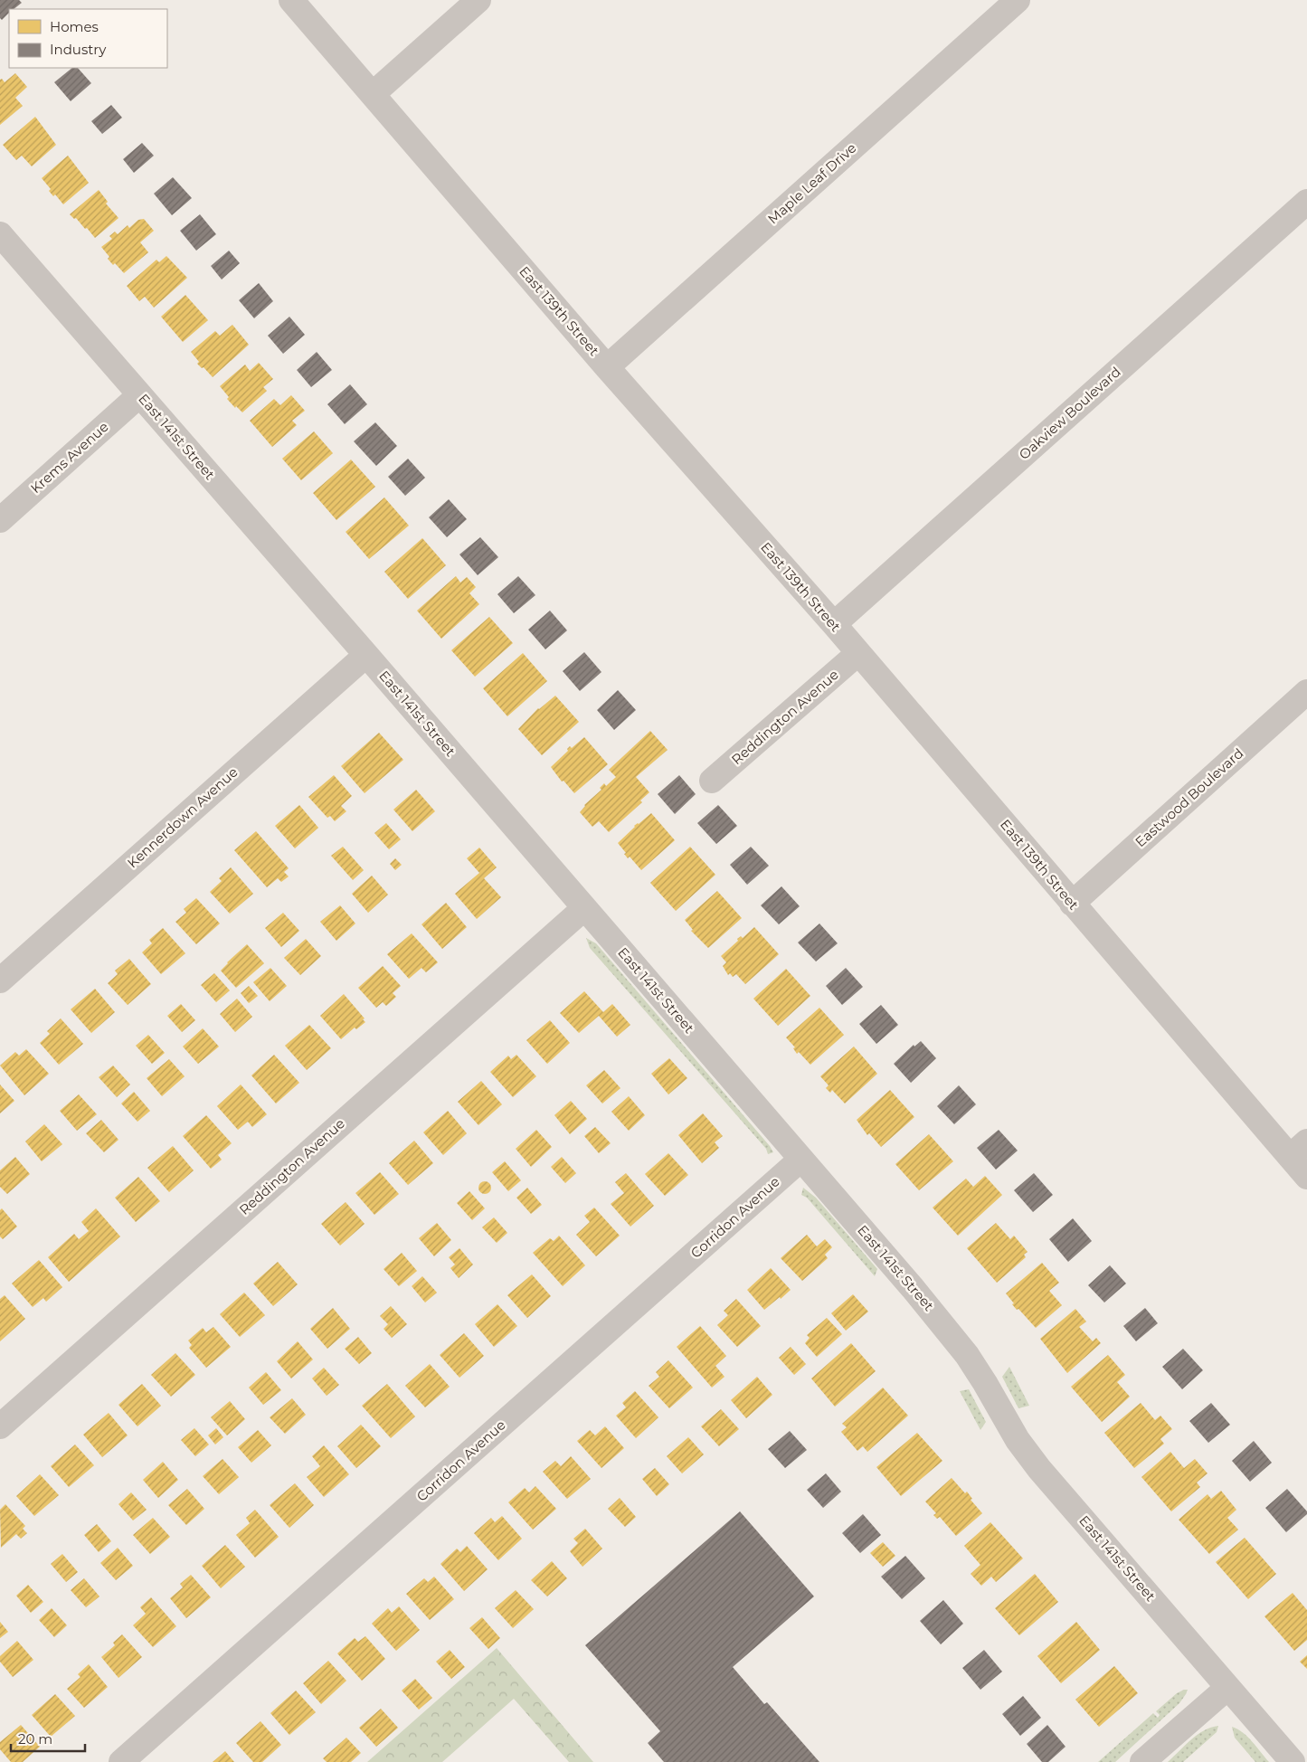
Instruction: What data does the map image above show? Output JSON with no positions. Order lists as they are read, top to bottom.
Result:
{
  "streets": {
    "street": [
      "Maple Leaf Drive",
      "East 139th Street",
      "Oakview Boulevard",
      "East 141st Street",
      "Krems Avenue",
      "Reddington Avenue",
      "Eastwood Boulevard",
      "Kennerdown Avenue",
      "Corridon Avenue"
    ]
  },
  "crossings": [
    ["Maple Leaf Drive", "East 139th Street"],
    ["East 139th Street", "Oakview Boulevard"],
    ["East 139th Street", "Reddington Avenue"],
    ["East 139th Street", "Eastwood Boulevard"],
    ["East 141st Street", "Krems Avenue"],
    ["East 141st Street", "Reddington Avenue"],
    ["East 141st Street", "Kennerdown Avenue"],
    ["East 141st Street", "Corridon Avenue"]
  ],
  "legend": ["Homes", "Industry"],
  "scale_bar": "20 m"
}
